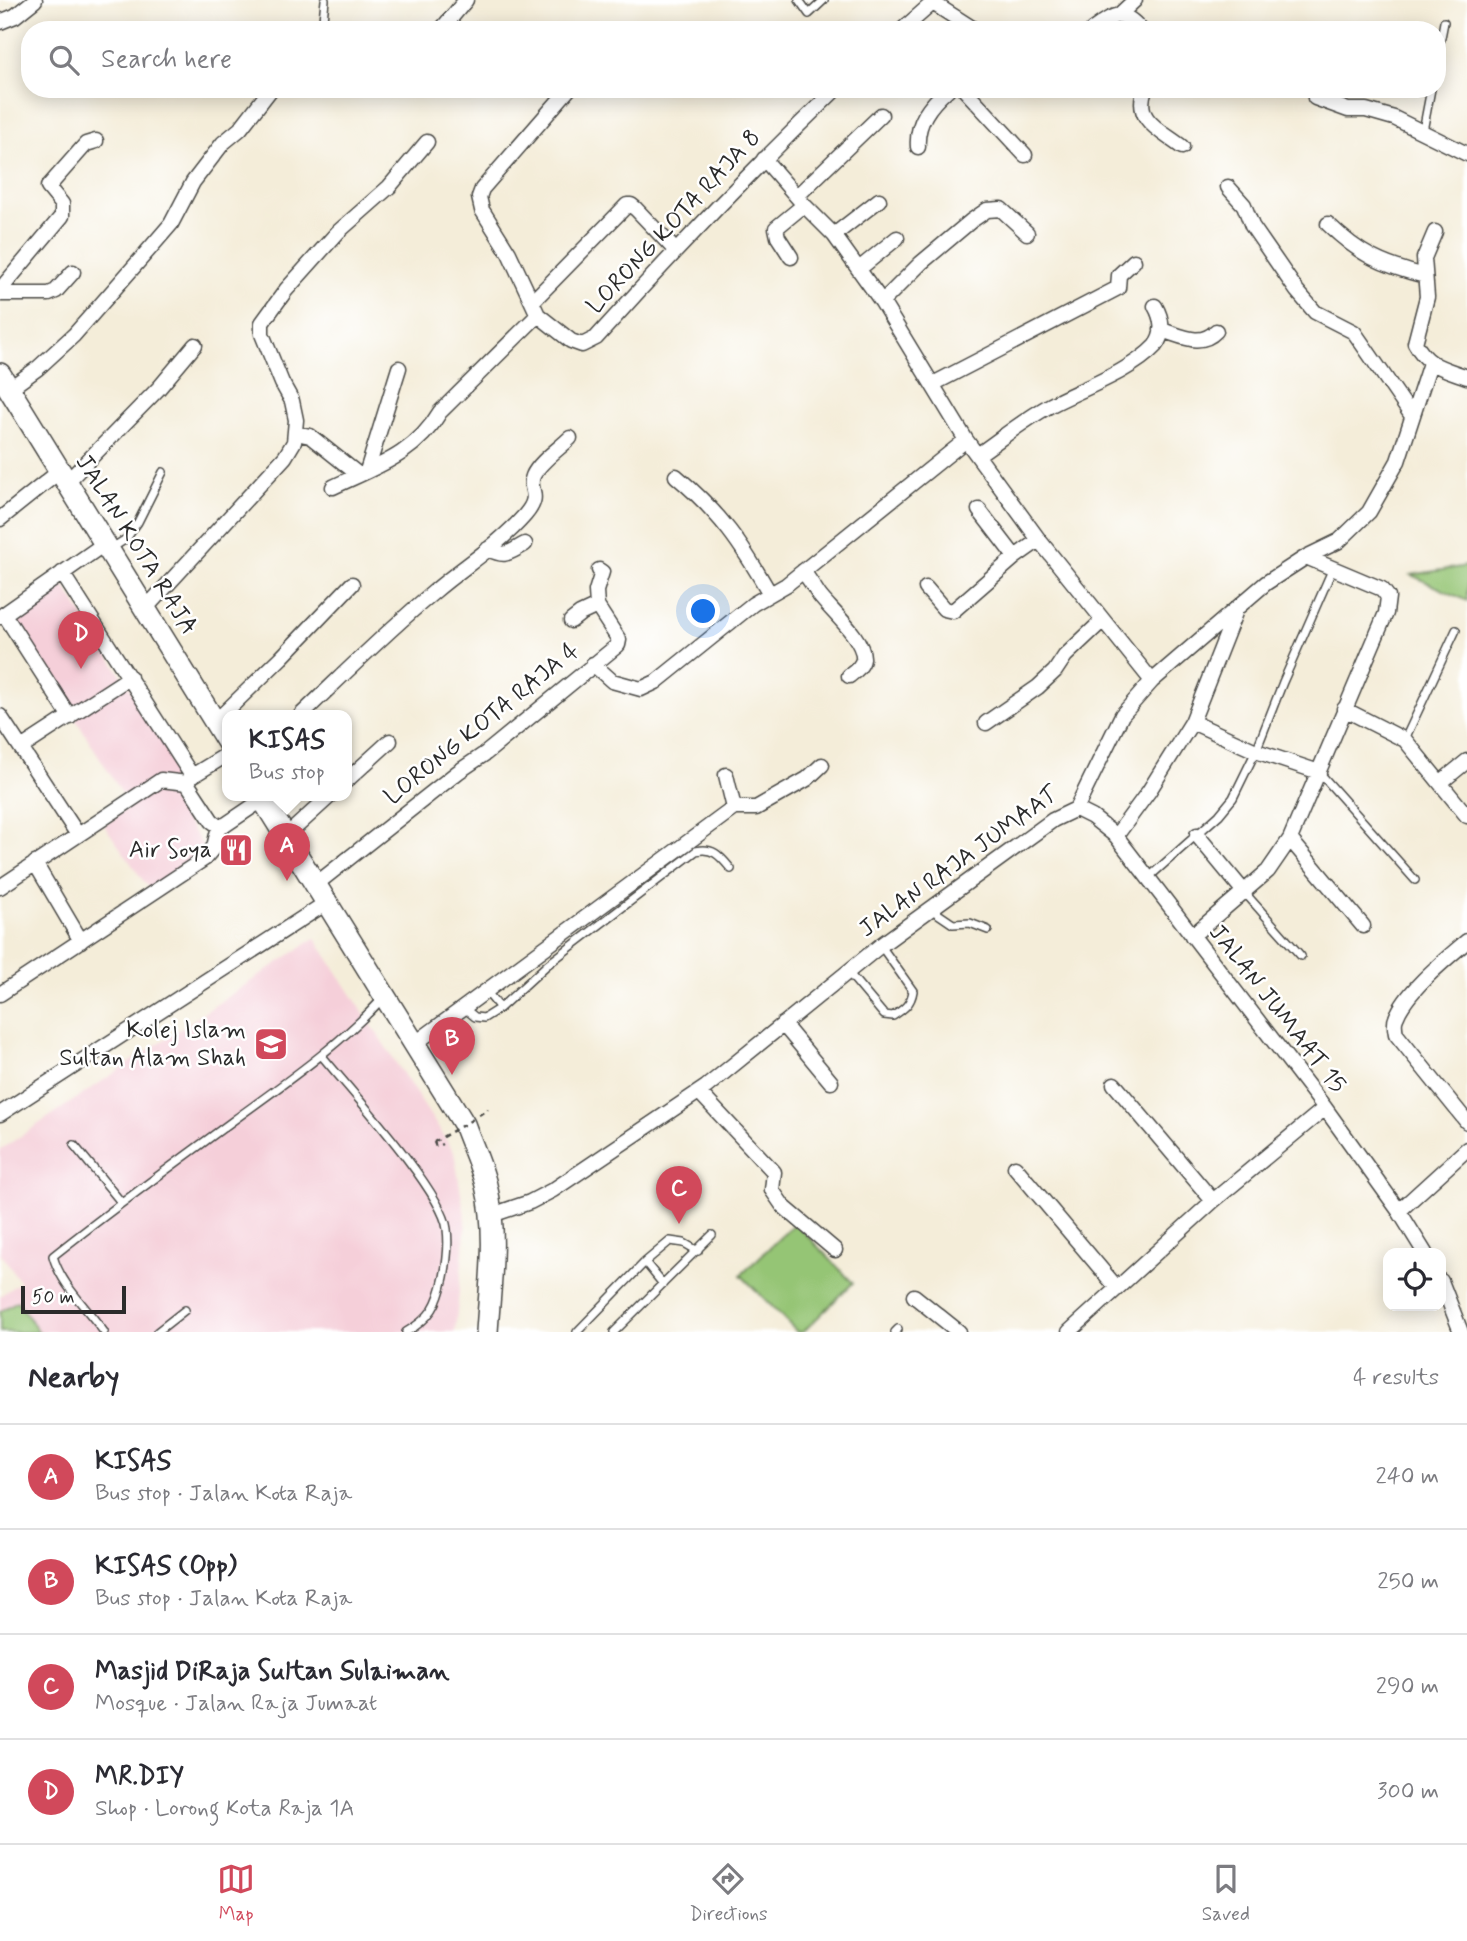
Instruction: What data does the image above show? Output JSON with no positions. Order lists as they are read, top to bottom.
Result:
{
  "streets": {
    "main road": ["JALAN KOTA RAJA"],
    "street": [
      "LORONG KOTA RAJA 8",
      "LORONG KOTA RAJA 4",
      "JALAN RAJA JUMAAT",
      "JALAN JUMAAT 15"
    ]
  },
  "crossings": [
    ["JALAN RAJA JUMAAT", "JALAN JUMAAT 15"]
  ],
  "places": {
    "restaurant": ["Air Soya"],
    "school or university": ["Kolej Islam Sultan Alam Shah"]
  },
  "scale_bar": "50 m",
  "page": {
    "search": "Search here",
    "pins": [
      "D",
      "A",
      "B",
      "C"
    ],
    "popup": ["KISAS", "Bus stop"],
    "scale": "50 m",
    "heading": ["Nearby", "4 results"],
    "list": [
      {
        "mark": "A",
        "name": "KISAS",
        "note": "Bus stop · Jalan Kota Raja",
        "value": "240 m"
      },
      {
        "mark": "B",
        "name": "KISAS (Opp)",
        "note": "Bus stop · Jalan Kota Raja",
        "value": "250 m"
      },
      {
        "mark": "C",
        "name": "Masjid DiRaja Sultan Sulaiman",
        "note": "Mosque · Jalan Raja Jumaat",
        "value": "290 m"
      },
      {
        "mark": "D",
        "name": "MR.DIY",
        "note": "Shop · Lorong Kota Raja 1A",
        "value": "300 m"
      }
    ],
    "nav": ["Map", "Directions", "Saved"]
  }
}
